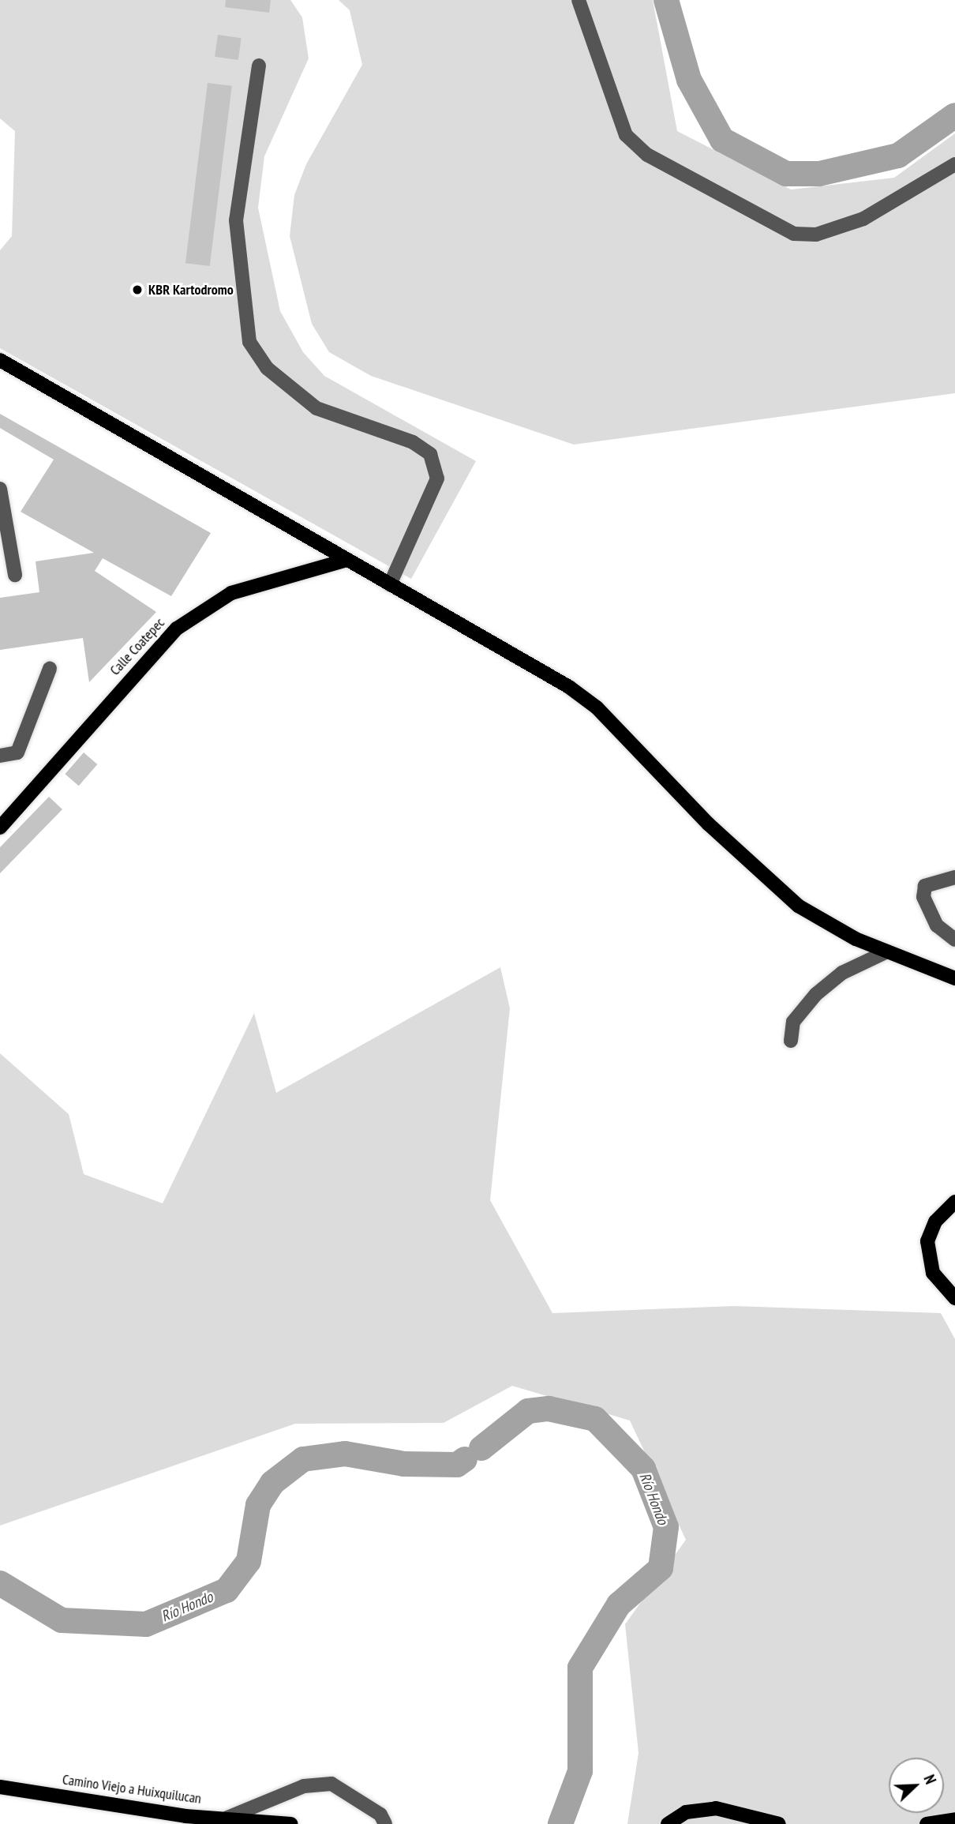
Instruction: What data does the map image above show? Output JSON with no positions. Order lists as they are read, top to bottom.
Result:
{
  "streets": {
    "main road": ["Calle Coatepec", "Camino Viejo a Huixquilucan"]
  },
  "water": ["Río Hondo"],
  "places": ["KBR Kartodromo"],
  "north": "top right"
}
